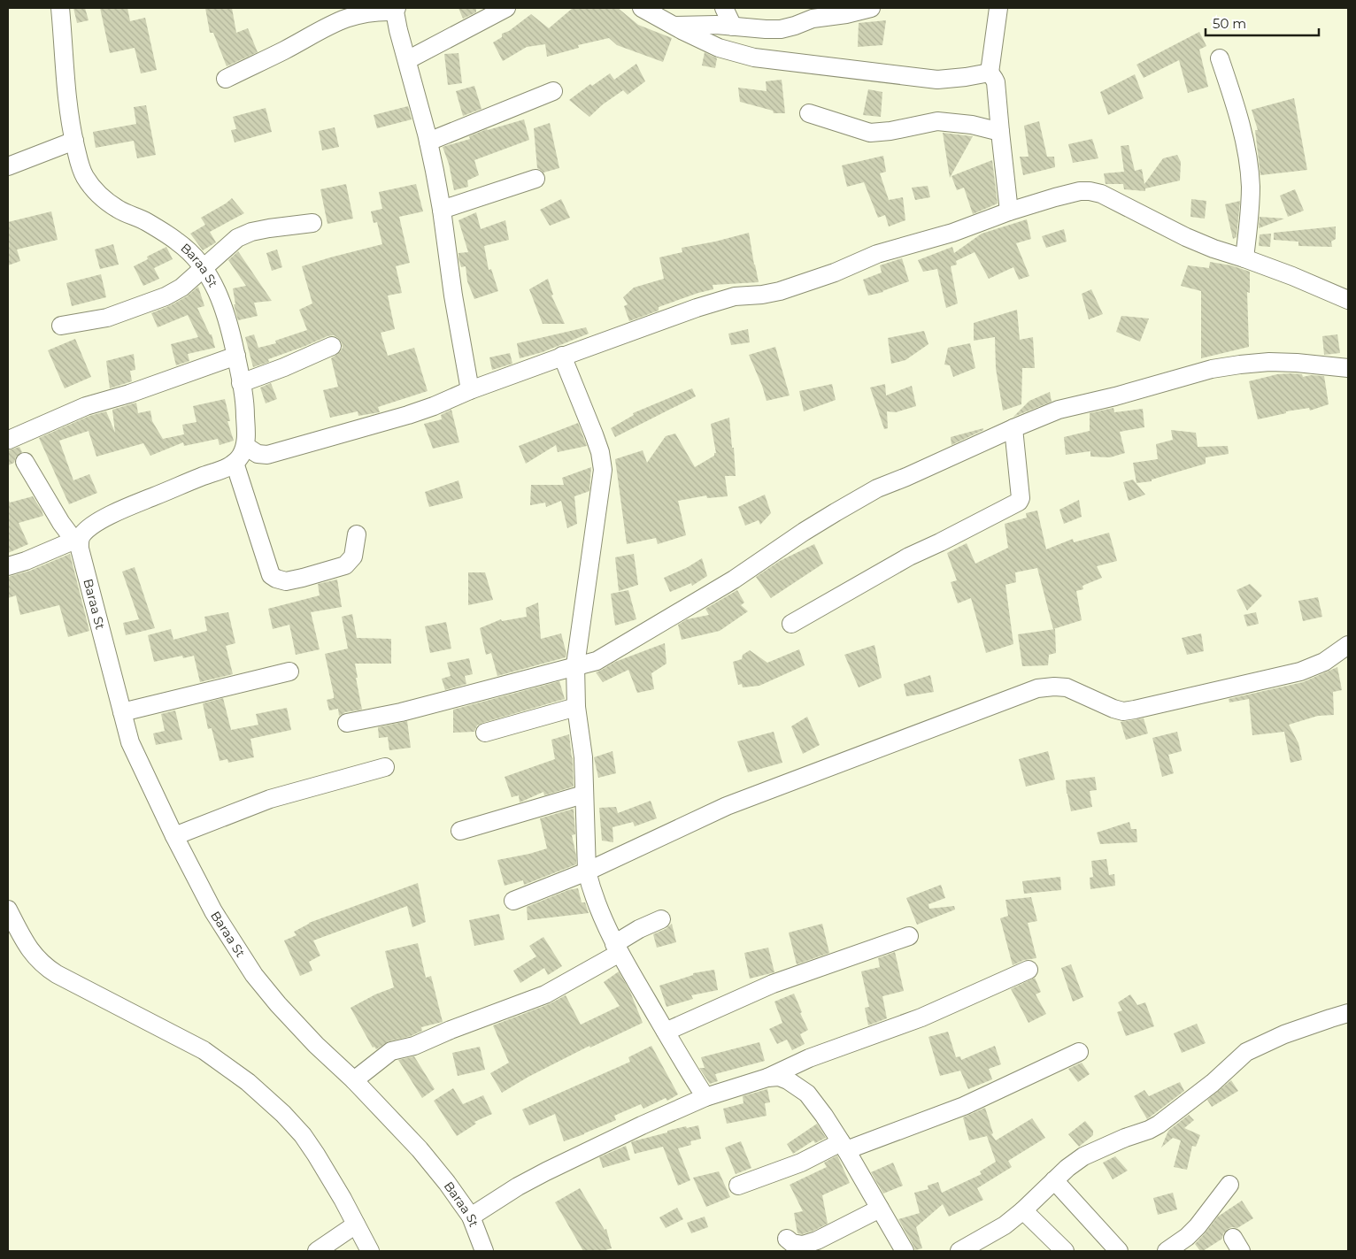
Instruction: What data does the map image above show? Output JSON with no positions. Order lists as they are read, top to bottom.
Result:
{
  "streets": {
    "street": ["Baraa St"]
  },
  "scale_bar": "50 m"
}
